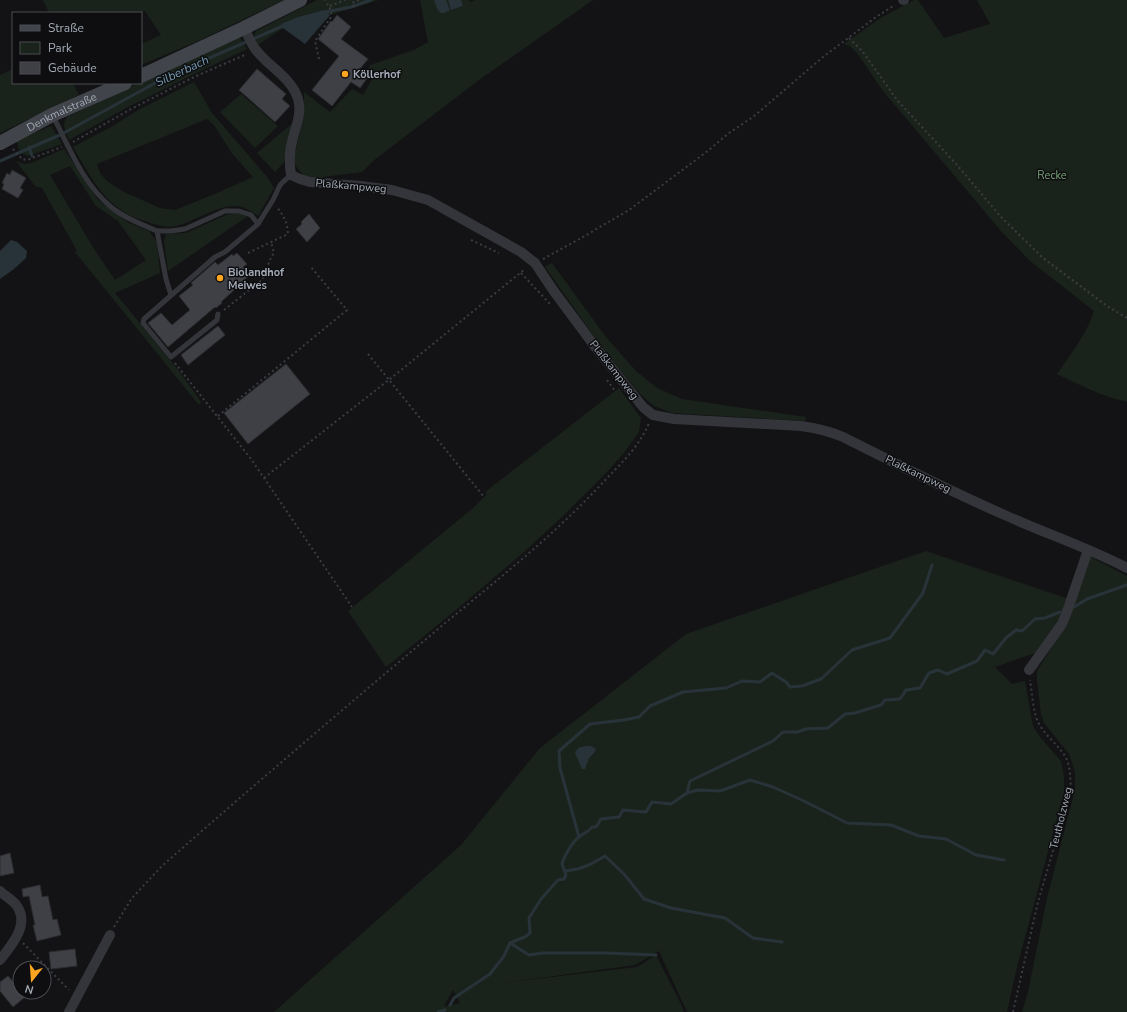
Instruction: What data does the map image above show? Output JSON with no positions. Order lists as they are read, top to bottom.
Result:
{
  "streets": {
    "main road": ["Denkmalstraße"],
    "street": ["Plaßkampweg"],
    "path": ["Teutholzweg"]
  },
  "water": ["Silberbach"],
  "parks": ["Recke"],
  "places": ["Köllerhof", "Biolandhof Meiwes"],
  "legend": ["Straße", "Park", "Gebäude"],
  "north": "bottom"
}
